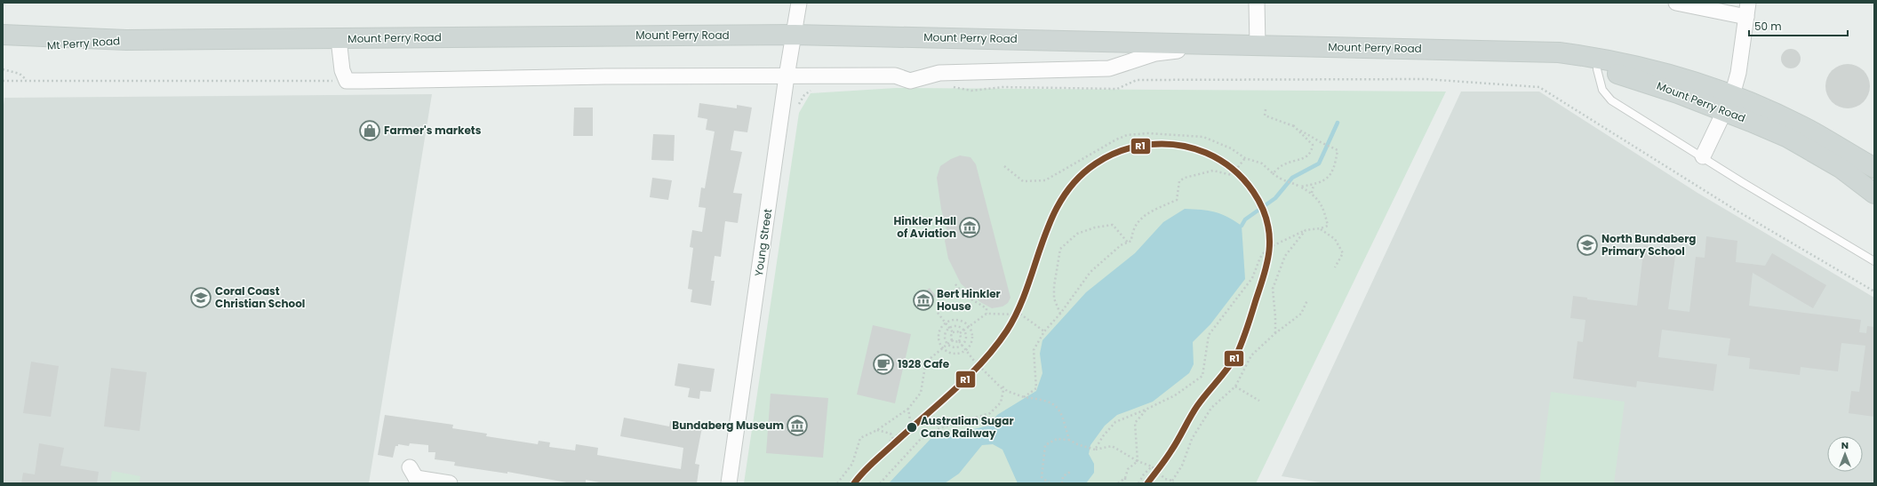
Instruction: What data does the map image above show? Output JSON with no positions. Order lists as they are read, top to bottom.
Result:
{
  "streets": {
    "main road": ["Mount Perry Road", "Mt Perry Road"],
    "street": ["Young Street"]
  },
  "crossings": [
    ["Mount Perry Road", "Mt Perry Road"],
    ["Mount Perry Road", "Young Street"]
  ],
  "places": {
    "shop": ["Farmer's markets"],
    "museum": ["Hinkler Hall of Aviation", "Bert Hinkler House", "Bundaberg Museum"],
    "school or university": ["North Bundaberg Primary School", "Coral Coast Christian School"],
    "cafe": ["1928 Cafe"],
    "other": ["Australian Sugar Cane Railway"]
  },
  "lines": ["transit line R1"],
  "scale_bar": "50 m",
  "north": "top"
}
